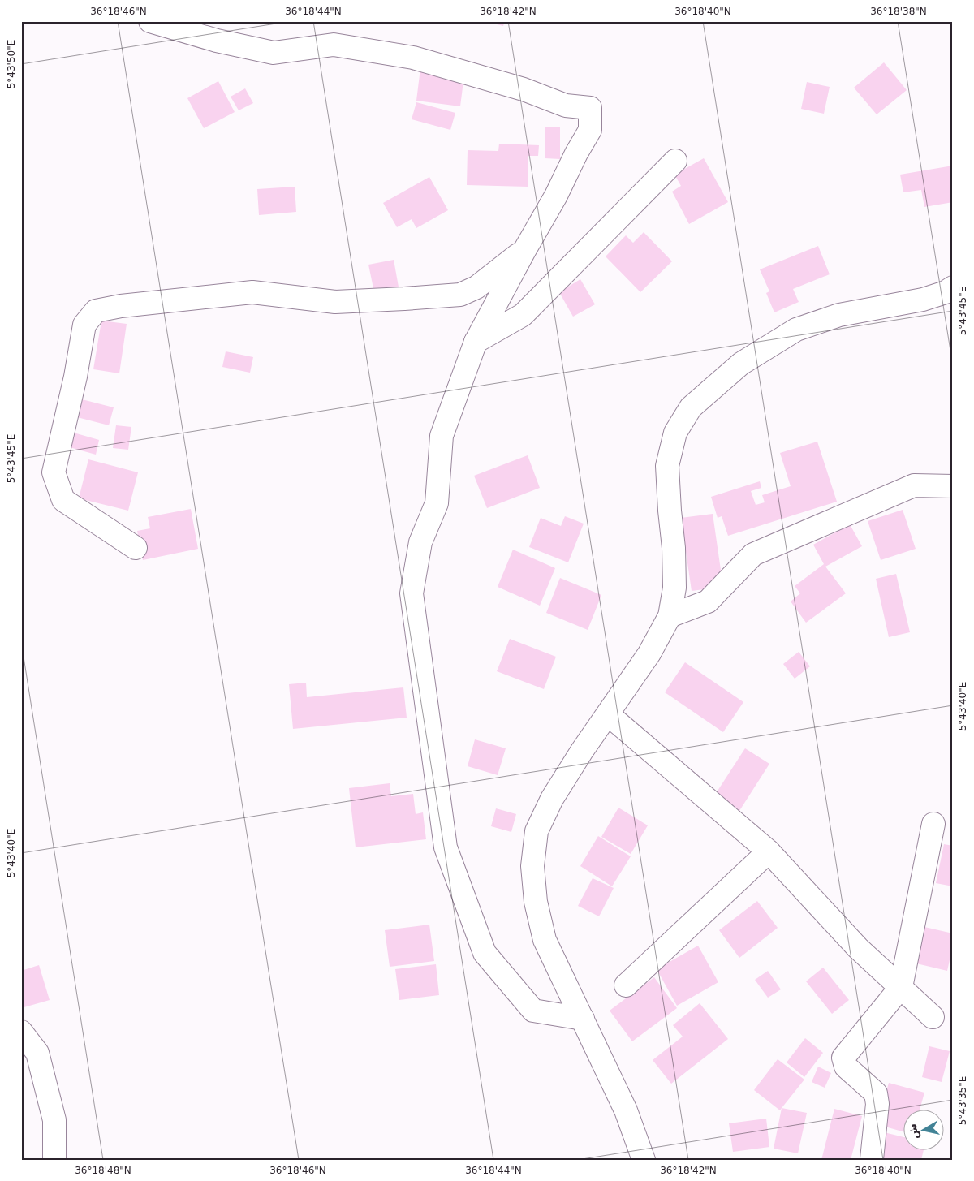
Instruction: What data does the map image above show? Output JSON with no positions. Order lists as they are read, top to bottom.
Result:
{
  "north": "left",
  "coordinates": [
    "36°18'46\"N",
    "36°18'44\"N",
    "36°18'42\"N",
    "36°18'40\"N",
    "36°18'38\"N",
    "5°43'50\"E",
    "5°43'45\"E",
    "5°43'40\"E",
    "5°43'35\"E",
    "36°18'48\"N"
  ]
}
